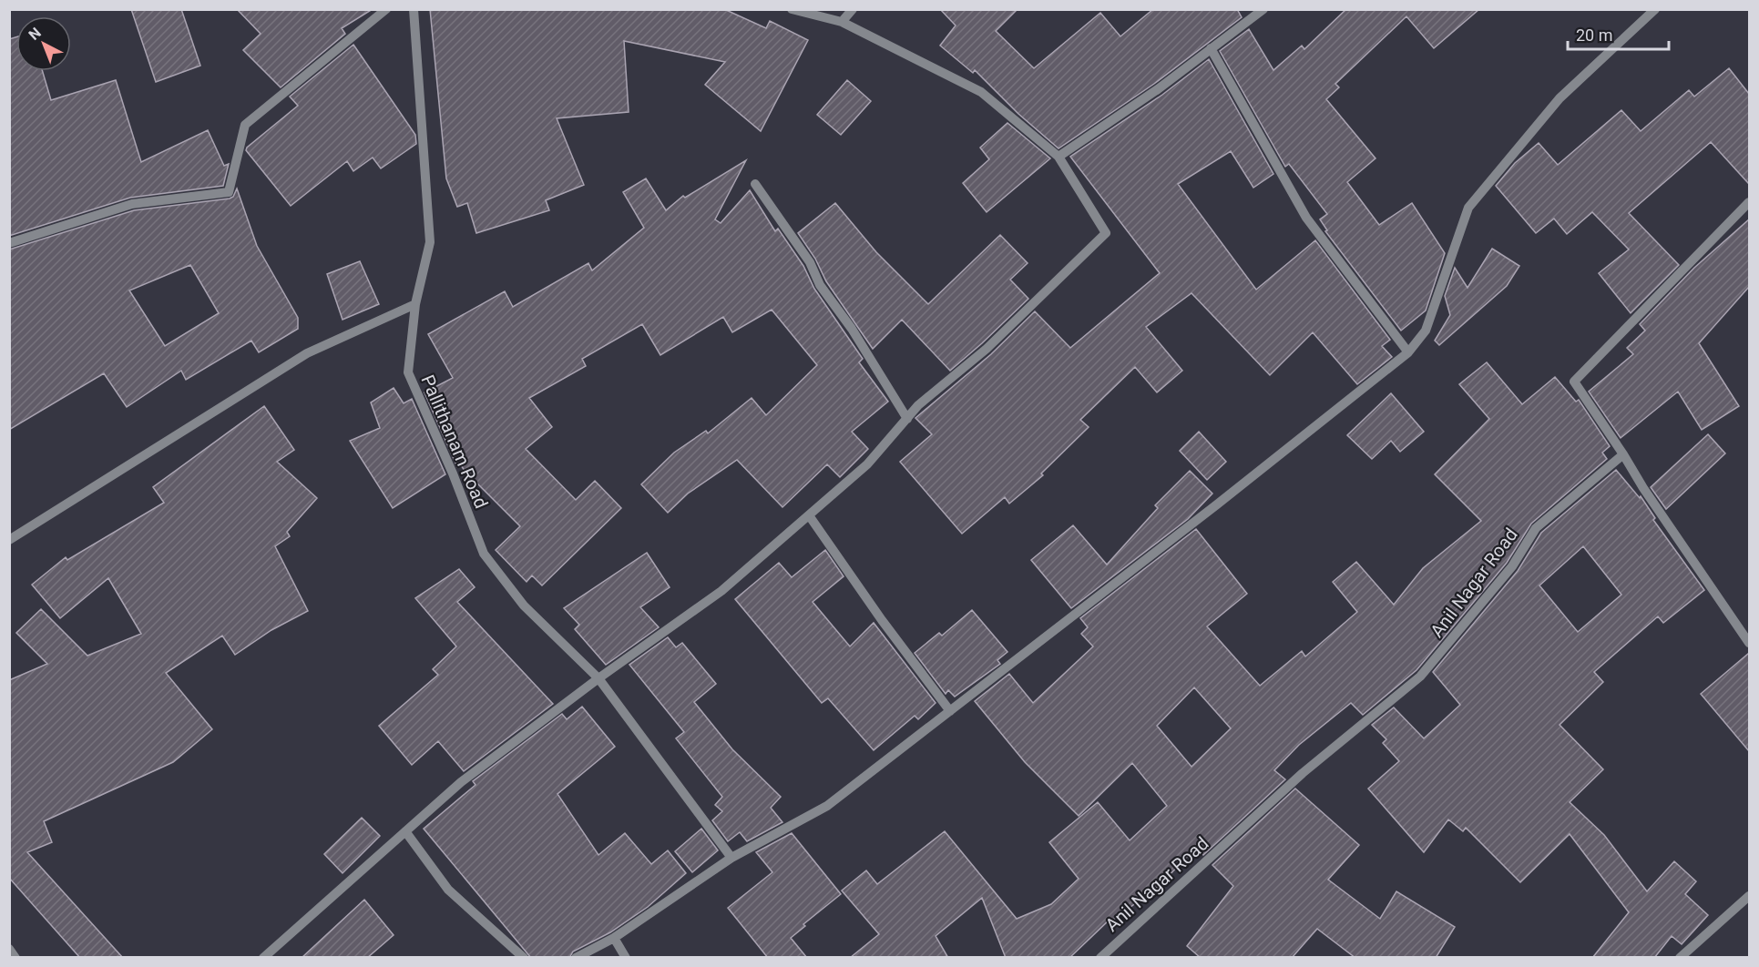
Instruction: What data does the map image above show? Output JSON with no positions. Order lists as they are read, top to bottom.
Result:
{
  "streets": {
    "street": ["Pallithanam Road", "Anil Nagar Road"]
  },
  "scale_bar": "20 m",
  "north": "top left"
}
